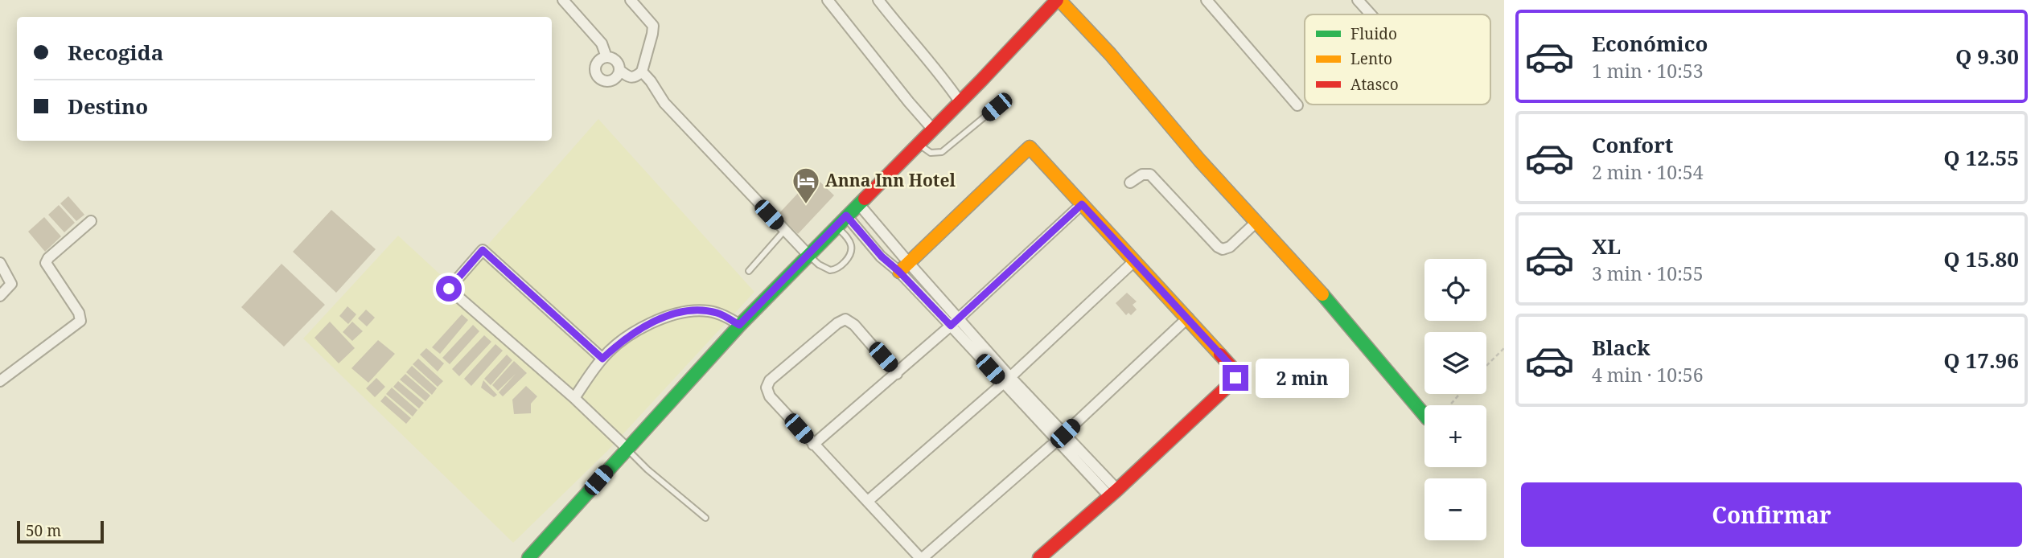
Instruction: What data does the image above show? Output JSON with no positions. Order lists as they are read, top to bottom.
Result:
{
  "places": {
    "hotel": ["Anna Inn Hotel"]
  },
  "legend": ["Fluido", "Lento", "Atasco"],
  "scale_bar": "50 m",
  "page": {
    "list": [
      {
        "name": "Económico",
        "note": "1 min · 10:53",
        "value": "Q 9.30"
      },
      {
        "name": "Confort",
        "note": "2 min · 10:54",
        "value": "Q 12.55"
      },
      {
        "name": "XL",
        "note": "3 min · 10:55",
        "value": "Q 15.80"
      },
      {
        "name": "Black",
        "note": "4 min · 10:56",
        "value": "Q 17.96"
      }
    ],
    "banner": ["Recogida", "Destino"],
    "map_buttons": ["+", "−"],
    "bubble": "2 min",
    "buttons": "Confirmar",
    "scale": "50 m"
  }
}
